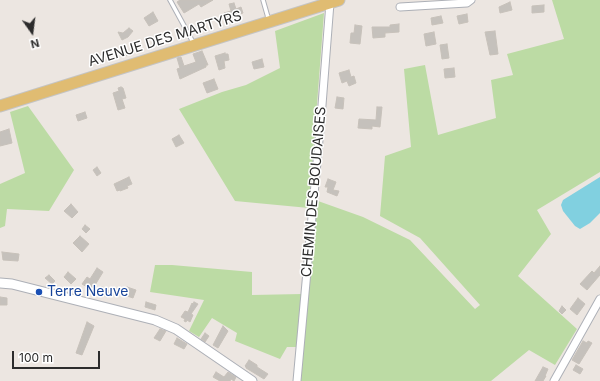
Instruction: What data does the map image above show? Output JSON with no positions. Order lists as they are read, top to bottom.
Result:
{
  "streets": {
    "main road": ["AVENUE DES MARTYRS"],
    "street": ["CHEMIN DES BOUDAISES"]
  },
  "crossings": [
    ["AVENUE DES MARTYRS", "CHEMIN DES BOUDAISES"]
  ],
  "places": ["Terre Neuve"],
  "scale_bar": "100 m",
  "north": "bottom"
}
